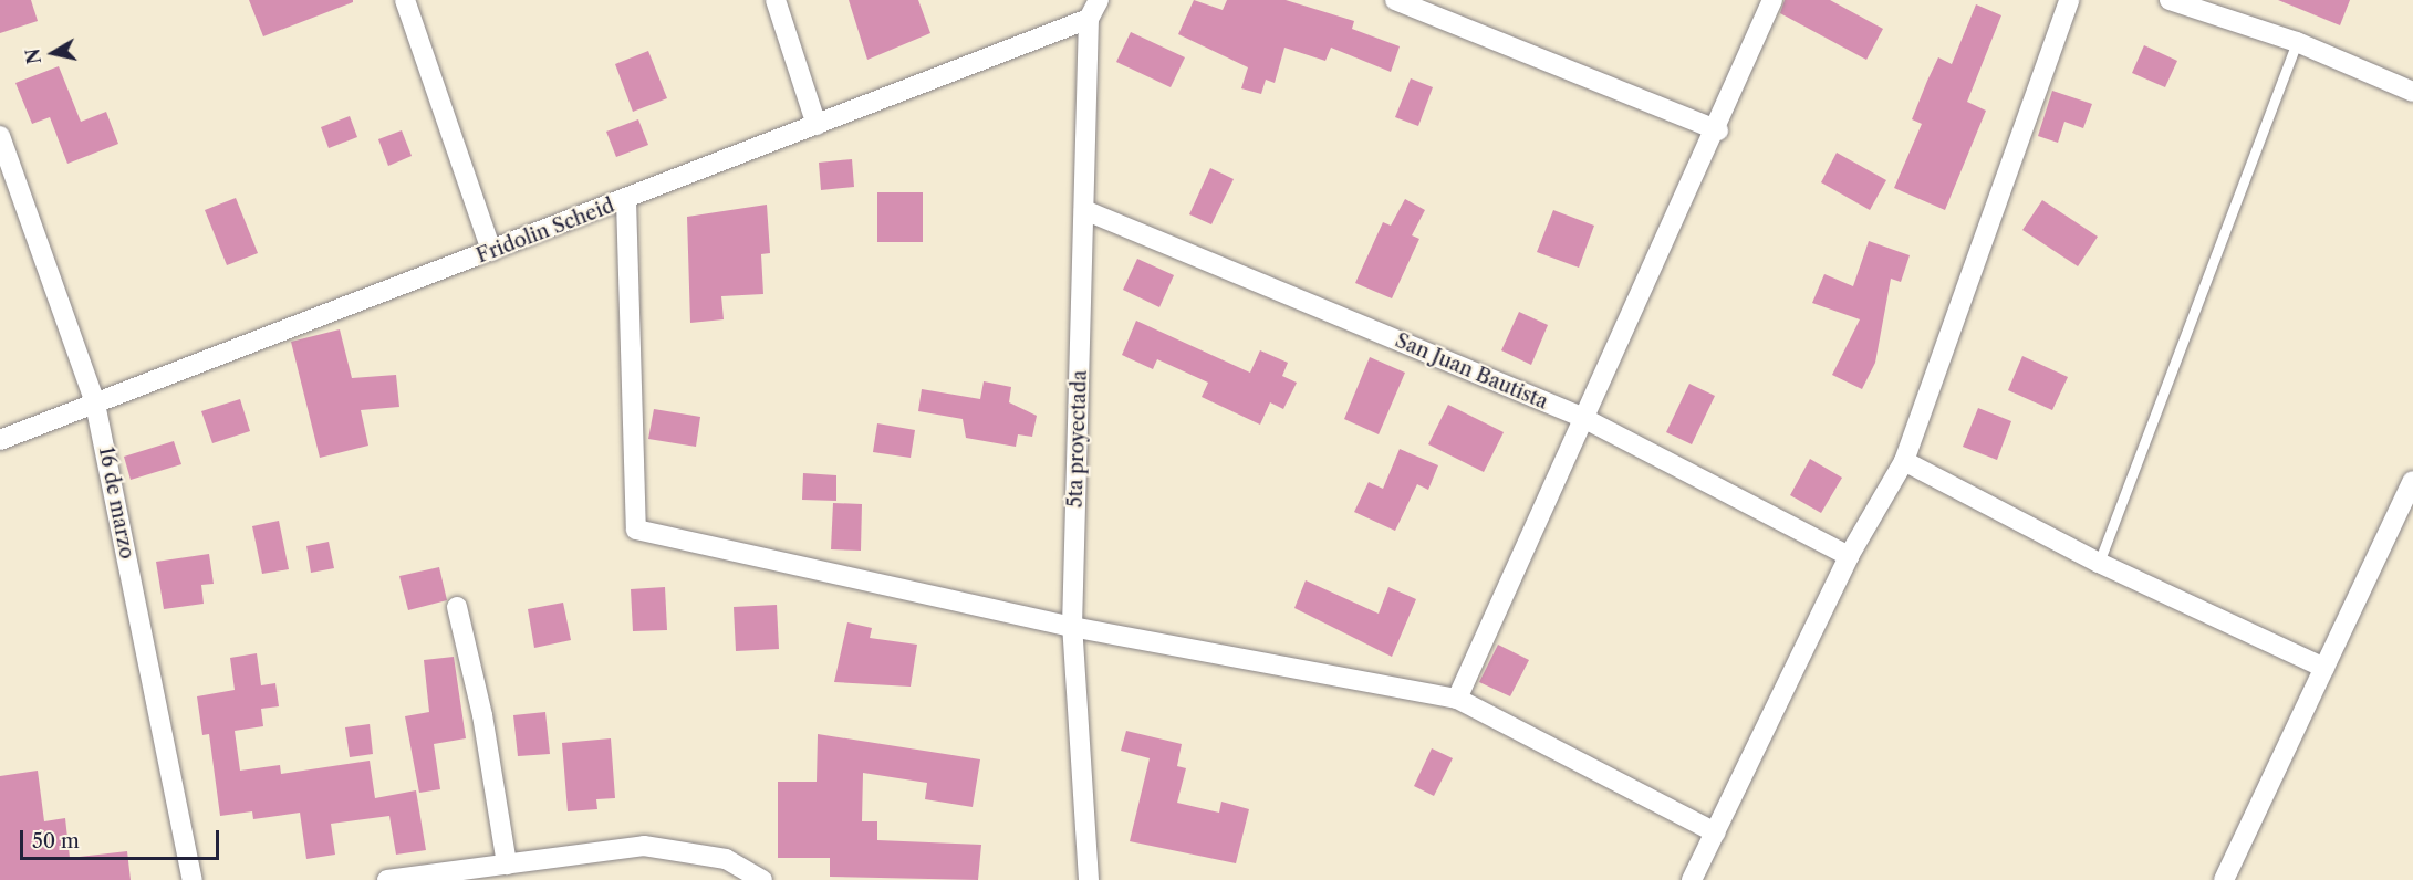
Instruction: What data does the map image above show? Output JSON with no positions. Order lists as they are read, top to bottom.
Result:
{
  "streets": {
    "street": [
      "Fridolin Scheid",
      "San Juan Bautista",
      "5ta proyectada",
      "16 de marzo"
    ]
  },
  "crossings": [
    ["Fridolin Scheid", "5ta proyectada"],
    ["Fridolin Scheid", "16 de marzo"],
    ["San Juan Bautista", "5ta proyectada"]
  ],
  "scale_bar": "50 m",
  "north": "left"
}
